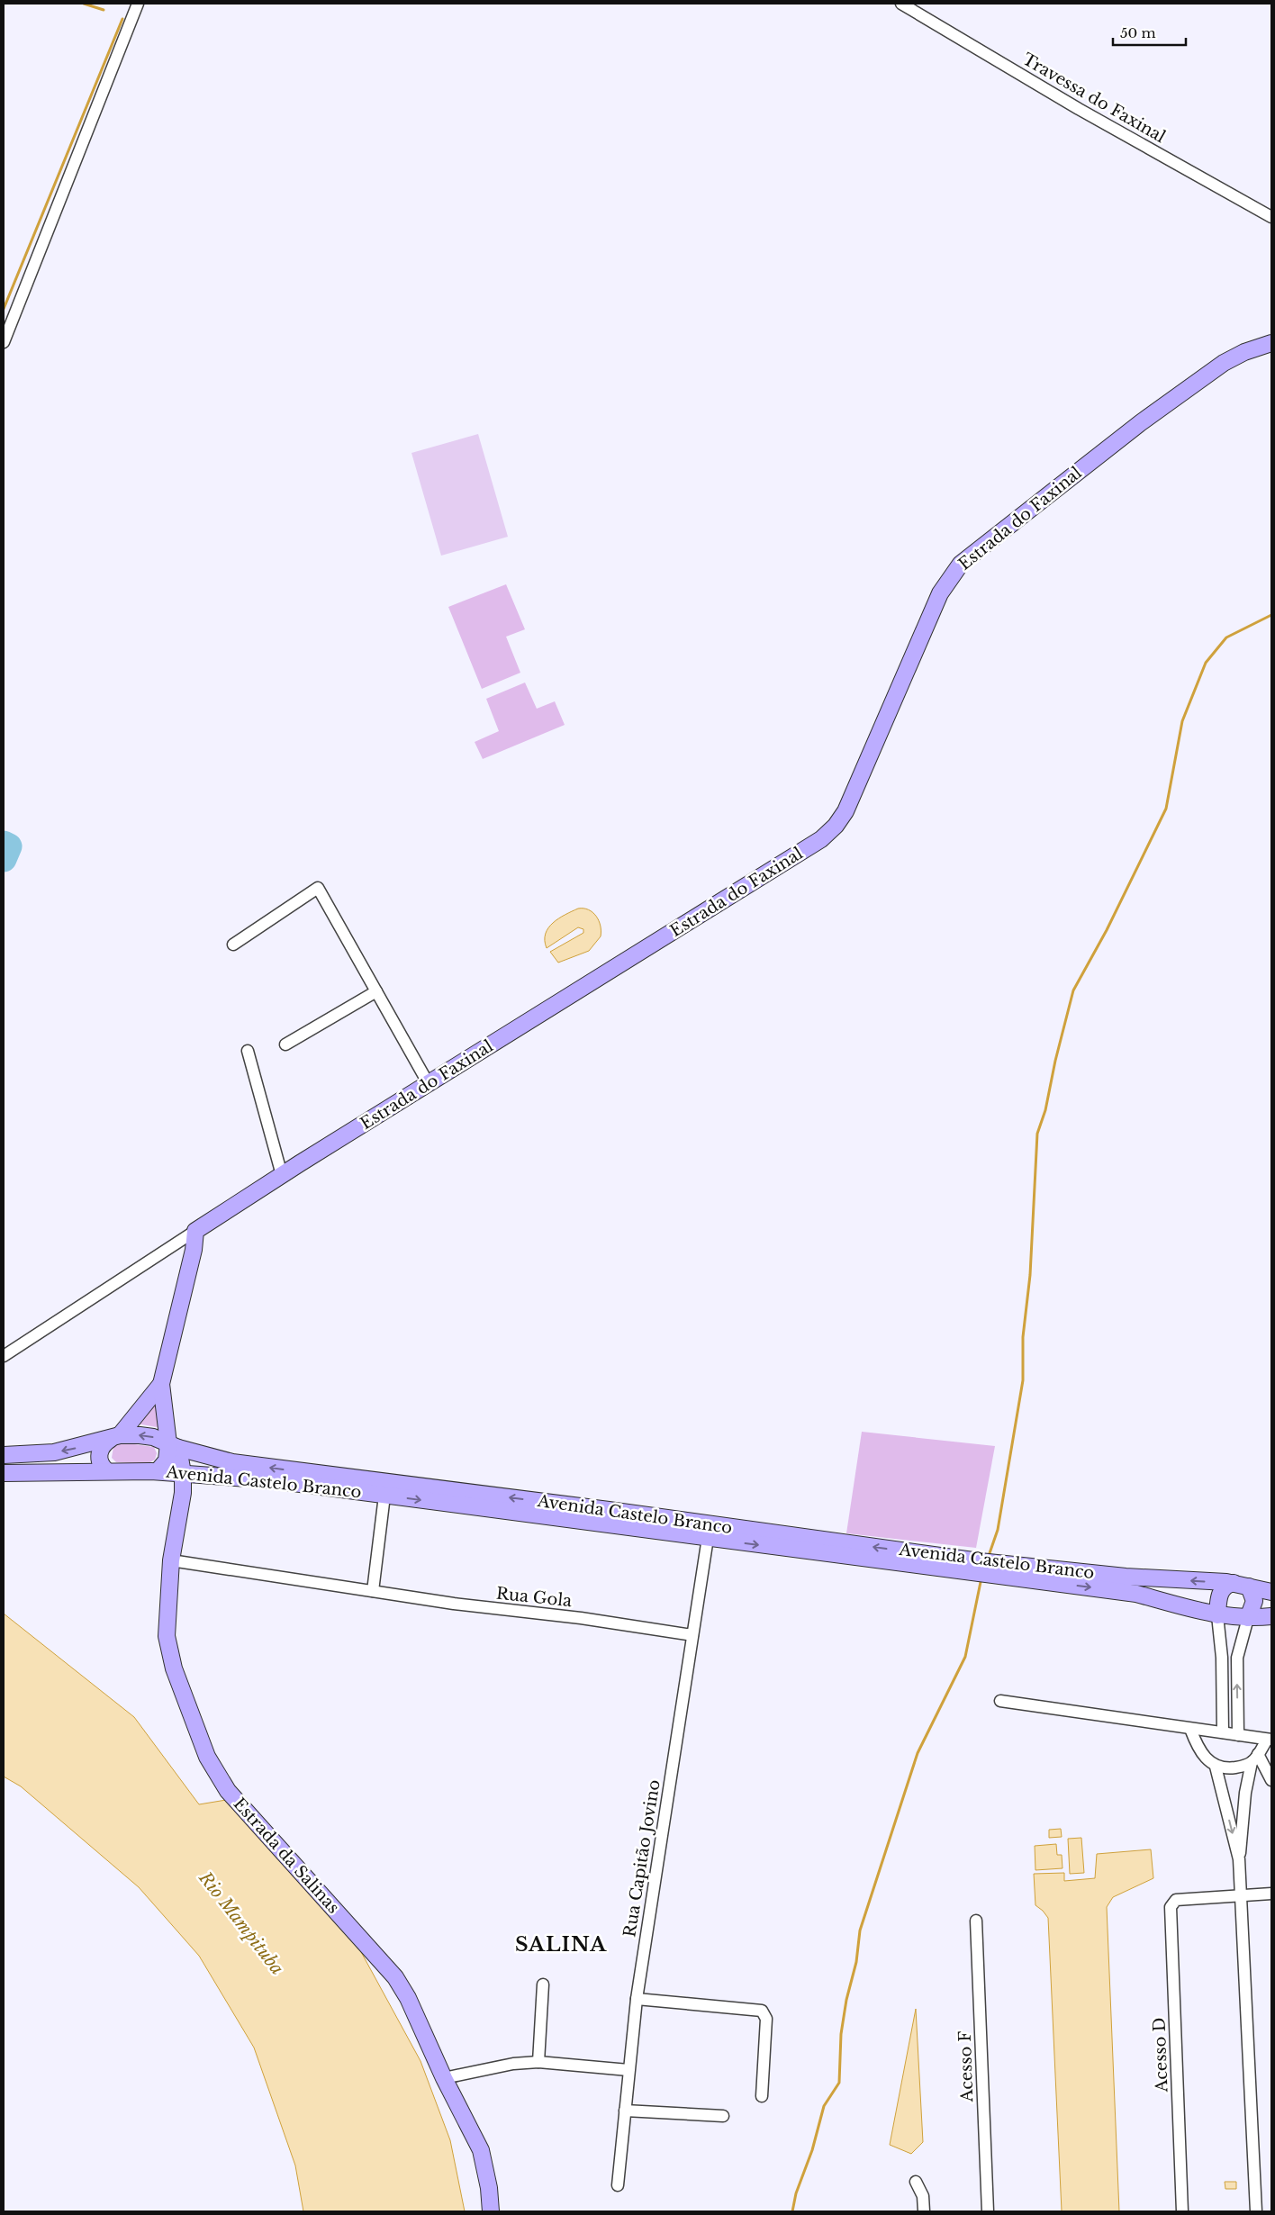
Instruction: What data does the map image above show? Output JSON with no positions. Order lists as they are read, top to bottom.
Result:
{
  "streets": {
    "main road": ["Estrada do Faxinal", "Avenida Castelo Branco", "Estrada da Salinas"],
    "street": [
      "Travessa do Faxinal",
      "Rua Gola",
      "Rua Capitão Jovino",
      "Acesso D",
      "Acesso F"
    ]
  },
  "crossings": [
    ["Avenida Castelo Branco", "Estrada da Salinas"],
    ["Avenida Castelo Branco", "Rua Capitão Jovino"],
    ["Rua Gola", "Estrada da Salinas"],
    ["Rua Gola", "Rua Capitão Jovino"]
  ],
  "districts": ["SALINA"],
  "water": ["Rio Mampituba"],
  "scale_bar": "50 m"
}
